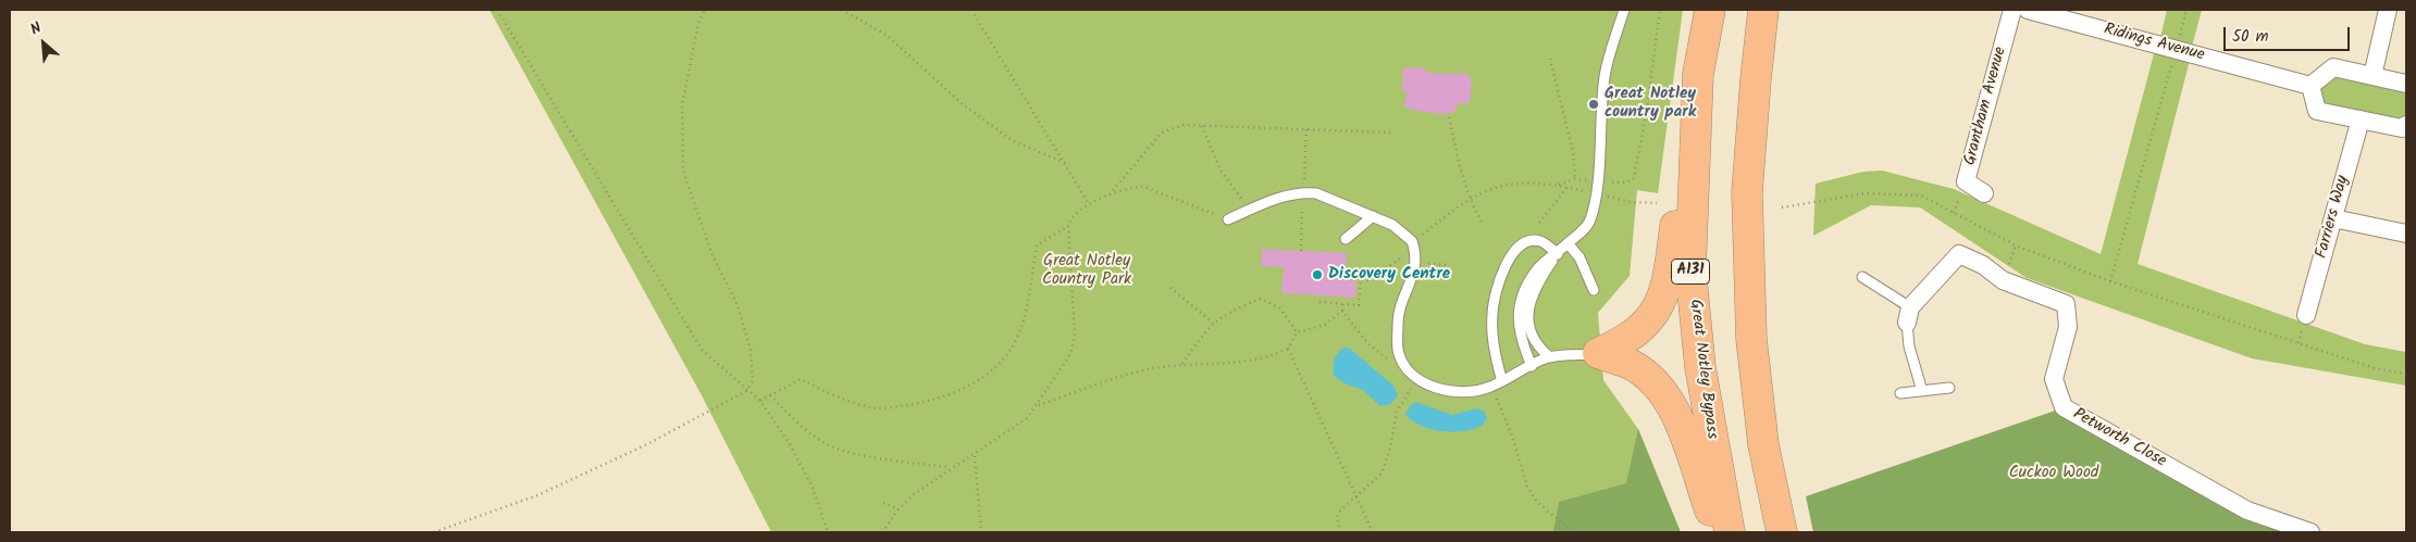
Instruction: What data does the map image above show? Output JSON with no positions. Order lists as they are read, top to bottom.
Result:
{
  "streets": {
    "highway": ["A131", "Great Notley Bypass"],
    "street": [
      "Ridings Avenue",
      "Grantham Avenue",
      "Farriers Way",
      "Petworth Close"
    ]
  },
  "parks": ["Great Notley Country Park", "Cuckoo Wood"],
  "places": ["Great Notley country park", "Discovery Centre"],
  "scale_bar": "50 m",
  "north": "top left"
}
